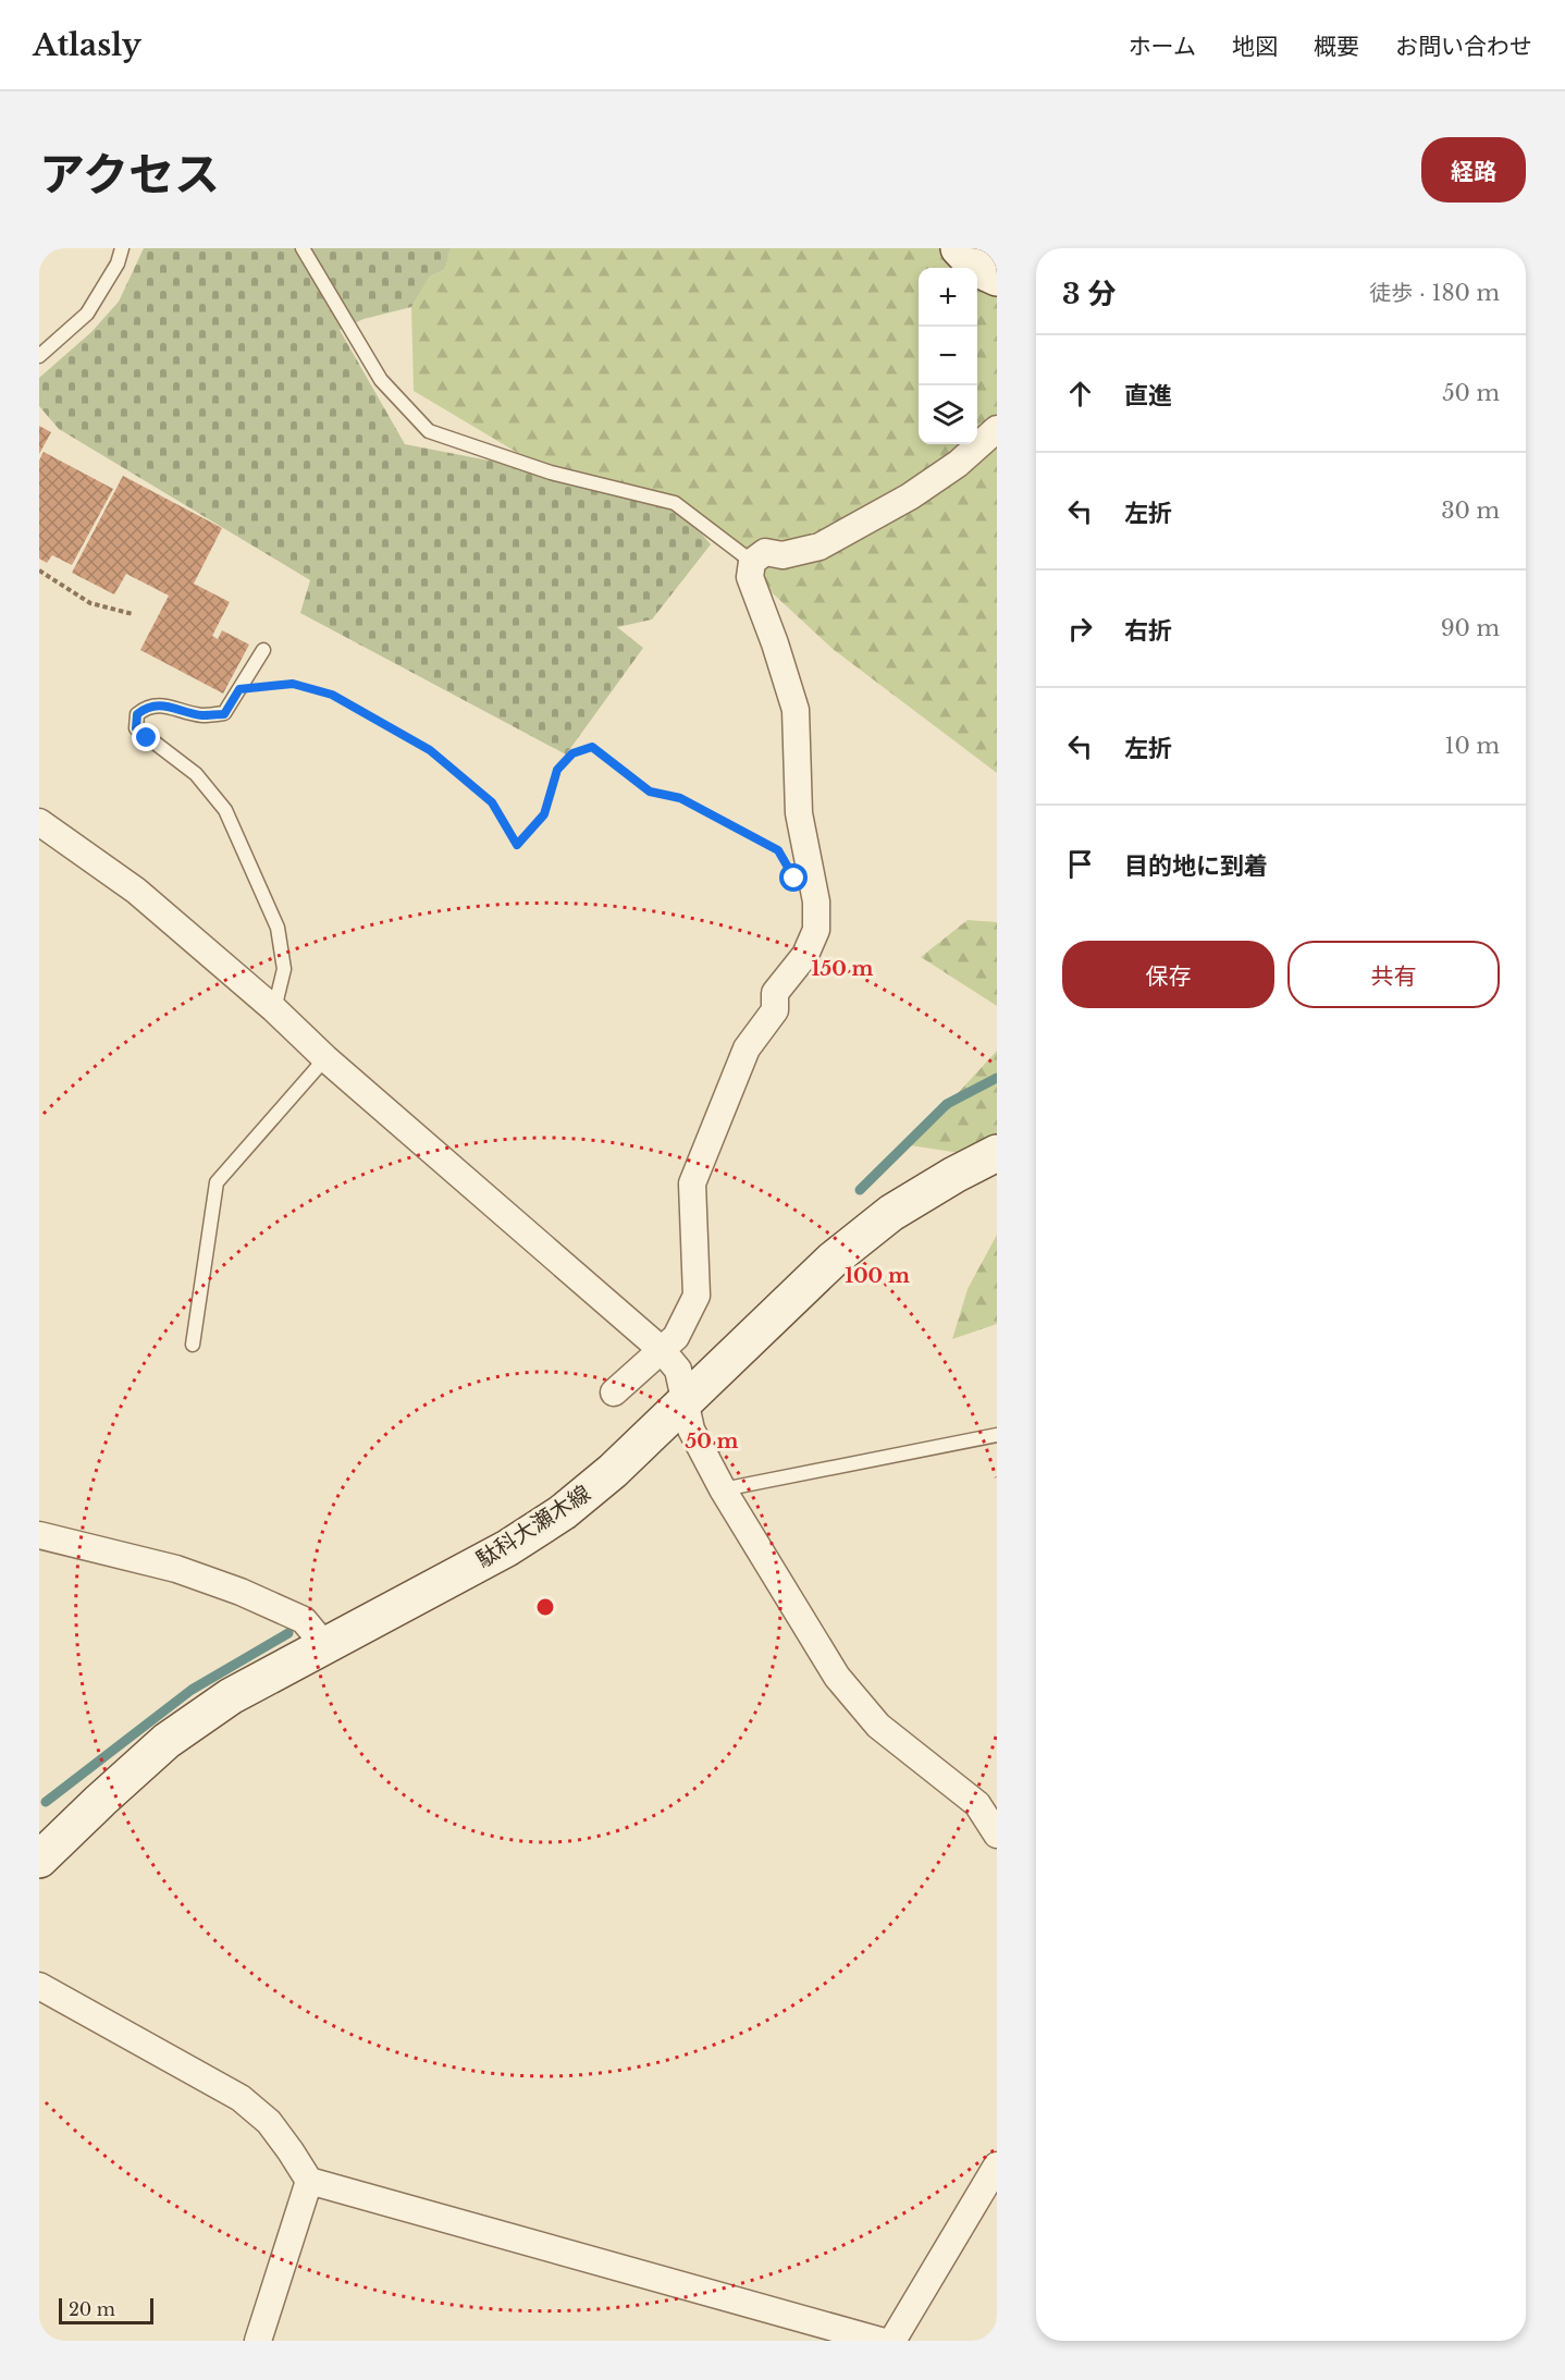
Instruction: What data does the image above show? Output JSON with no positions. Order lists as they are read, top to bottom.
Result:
{
  "streets": {
    "main road": ["駄科大瀬木線"]
  },
  "scale_bar": "20 m",
  "page": {
    "header": "Atlasly",
    "nav": [
      "ホーム",
      "地図",
      "概要",
      "お問い合わせ"
    ],
    "title": "アクセス",
    "buttons": [
      "経路",
      ["保存", "共有"]
    ],
    "heading": ["3 分", "徒歩 · 180 m"],
    "map_buttons": ["+", "−"],
    "list": [
      ["直進", "50 m"],
      ["左折", "30 m"],
      ["右折", "90 m"],
      ["左折", "10 m"],
      "目的地に到着"
    ],
    "scale": "20 m"
  },
  "rings": ["150 m", "100 m", "50 m"]
}
